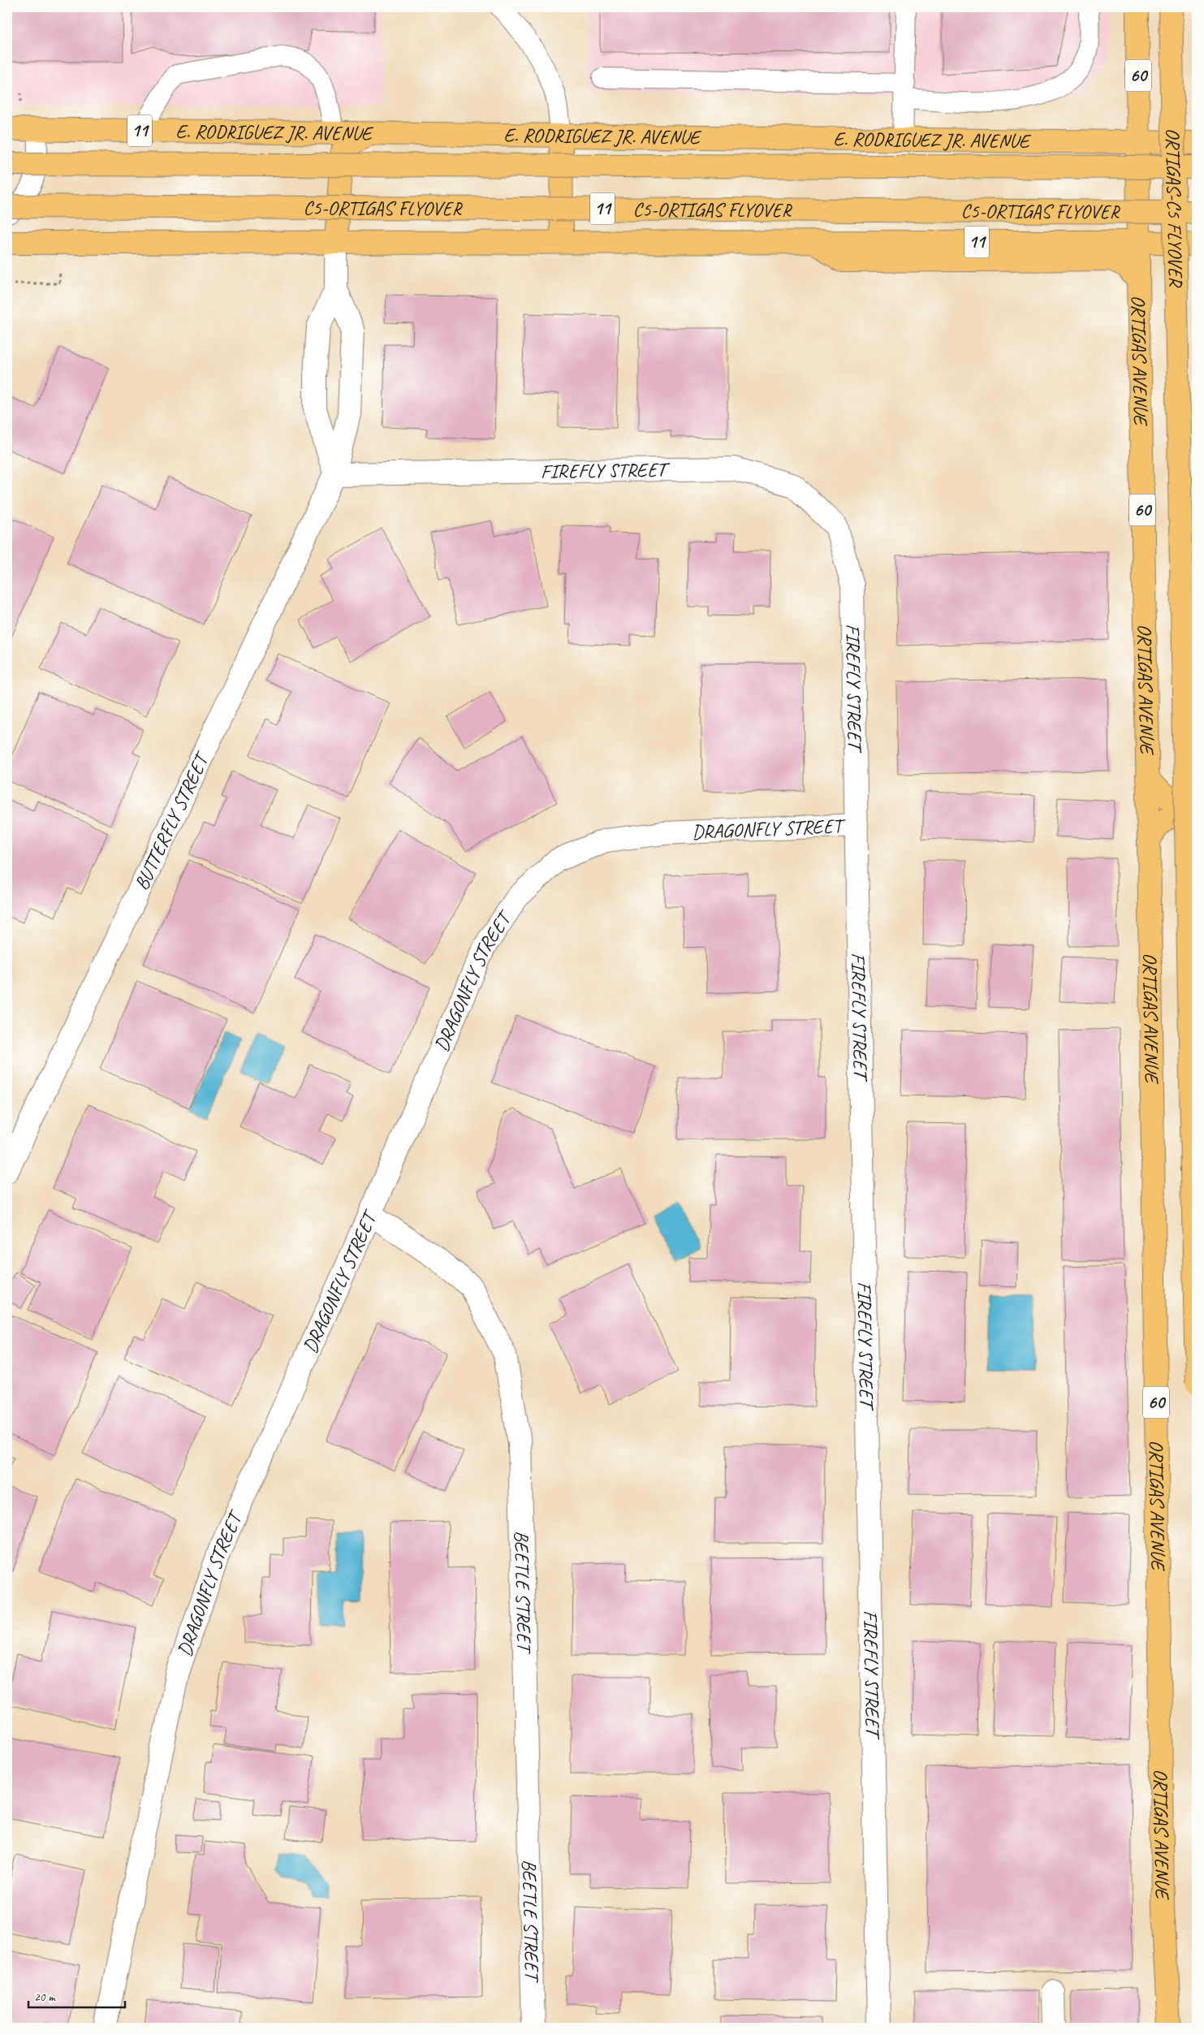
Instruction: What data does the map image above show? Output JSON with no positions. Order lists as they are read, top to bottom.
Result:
{
  "streets": {
    "main road": [
      "60",
      "11",
      "E. RODRIGUEZ JR. AVENUE",
      "C5-ORTIGAS FLYOVER",
      "ORTIGAS-C5 FLYOVER",
      "ORTIGAS AVENUE"
    ],
    "street": [
      "FIREFLY STREET",
      "BUTTERFLY STREET",
      "DRAGONFLY STREET",
      "BEETLE STREET"
    ]
  },
  "crossings": [
    ["11", "ORTIGAS AVENUE"],
    ["11", "BUTTERFLY STREET"],
    ["E. RODRIGUEZ JR. AVENUE", "ORTIGAS AVENUE"],
    ["FIREFLY STREET", "BUTTERFLY STREET"],
    ["FIREFLY STREET", "DRAGONFLY STREET"],
    ["DRAGONFLY STREET", "BEETLE STREET"]
  ],
  "scale_bar": "20 m"
}
